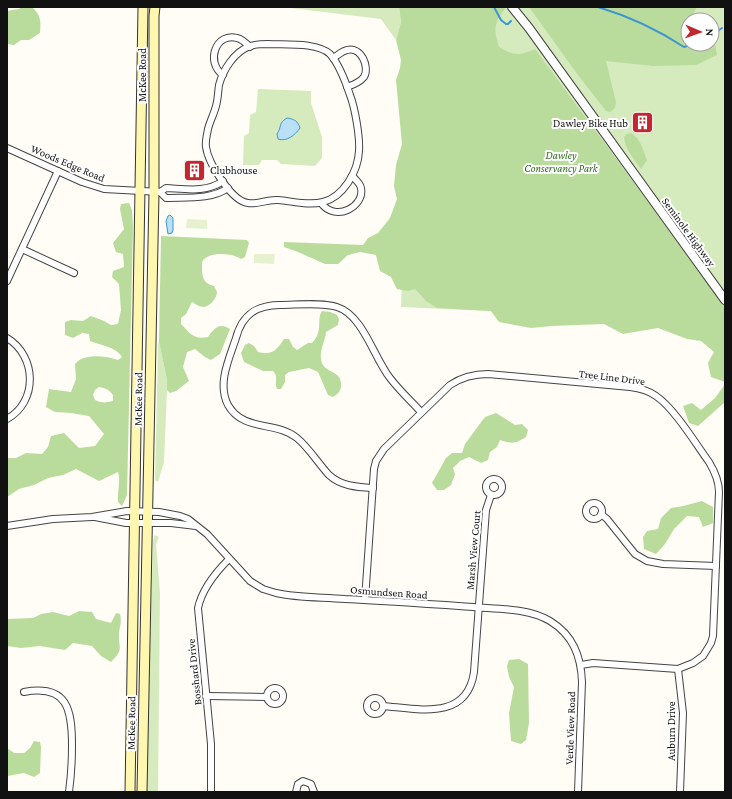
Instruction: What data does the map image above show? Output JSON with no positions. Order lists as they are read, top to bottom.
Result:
{
  "streets": {
    "main road": ["McKee Road"],
    "street": [
      "Woods Edge Road",
      "Seminole Highway",
      "Tree Line Drive",
      "Marsh View Court",
      "Osmundsen Road",
      "Bosshard Drive",
      "Verde View Road",
      "Auburn Drive"
    ]
  },
  "crossings": [
    ["McKee Road", "Woods Edge Road"],
    ["McKee Road", "Osmundsen Road"],
    ["Tree Line Drive", "Osmundsen Road"],
    ["Tree Line Drive", "Verde View Road"],
    ["Tree Line Drive", "Auburn Drive"],
    ["Marsh View Court", "Osmundsen Road"],
    ["Osmundsen Road", "Bosshard Drive"],
    ["Osmundsen Road", "Verde View Road"]
  ],
  "parks": ["Dawley Conservancy Park"],
  "places": {
    "building": ["Dawley Bike Hub", "Clubhouse"]
  },
  "north": "right"
}
